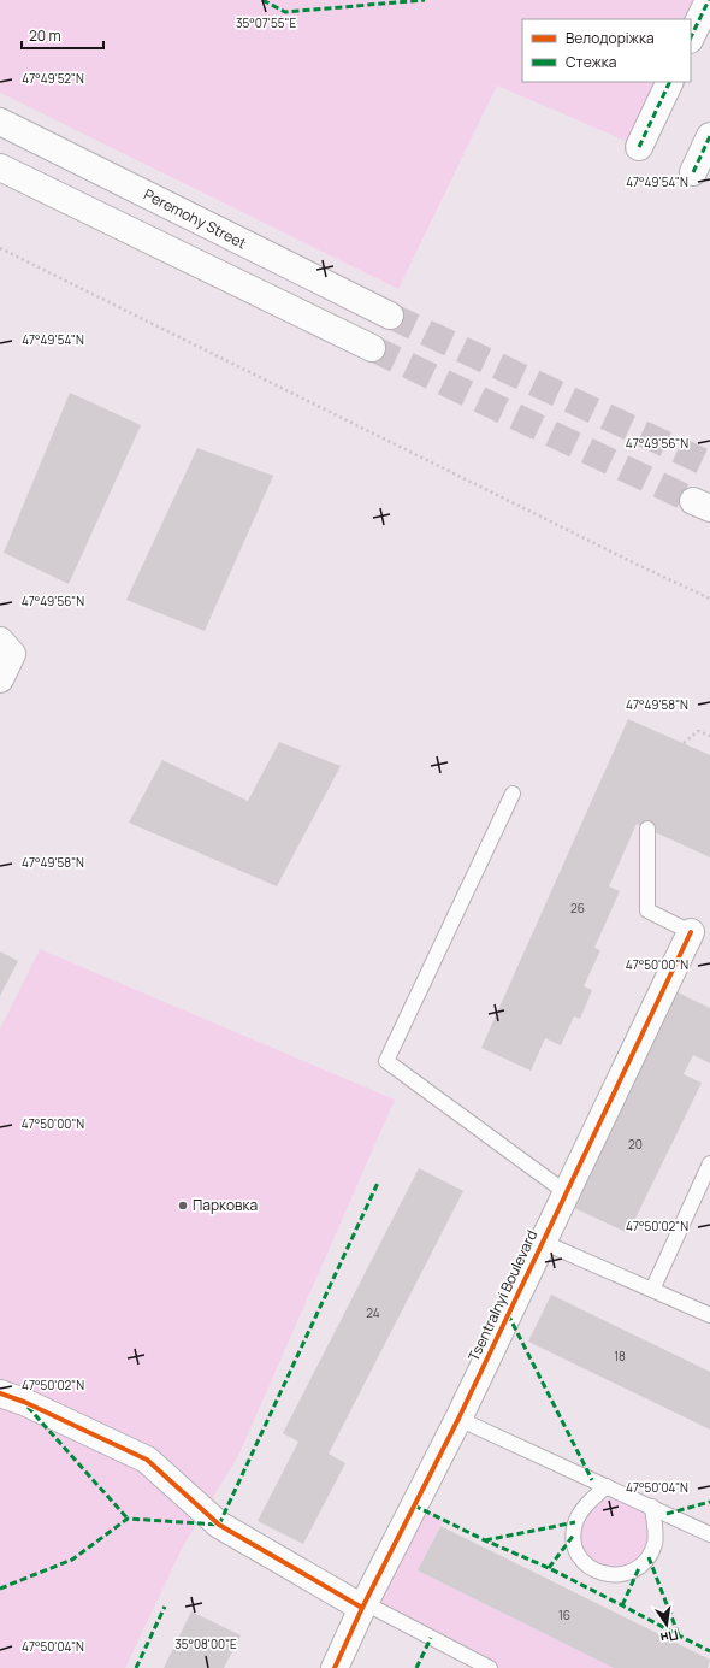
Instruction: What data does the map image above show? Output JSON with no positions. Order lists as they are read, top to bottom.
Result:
{
  "streets": {
    "street": ["Peremohy Street", "Tsentralnyi Boulevard"]
  },
  "places": ["Парковка"],
  "house_numbers": [
    "26",
    "20",
    "24",
    "18",
    "16"
  ],
  "legend": ["Велодоріжка", "Стежка"],
  "scale_bar": "20 m",
  "north": "bottom",
  "coordinates": [
    "35°07'55\"E",
    "47°49'52\"N",
    "47°49'54\"N",
    "47°49'56\"N",
    "47°49'58\"N",
    "47°50'00\"N",
    "47°50'02\"N",
    "47°50'04\"N",
    "35°08'00\"E"
  ]
}
